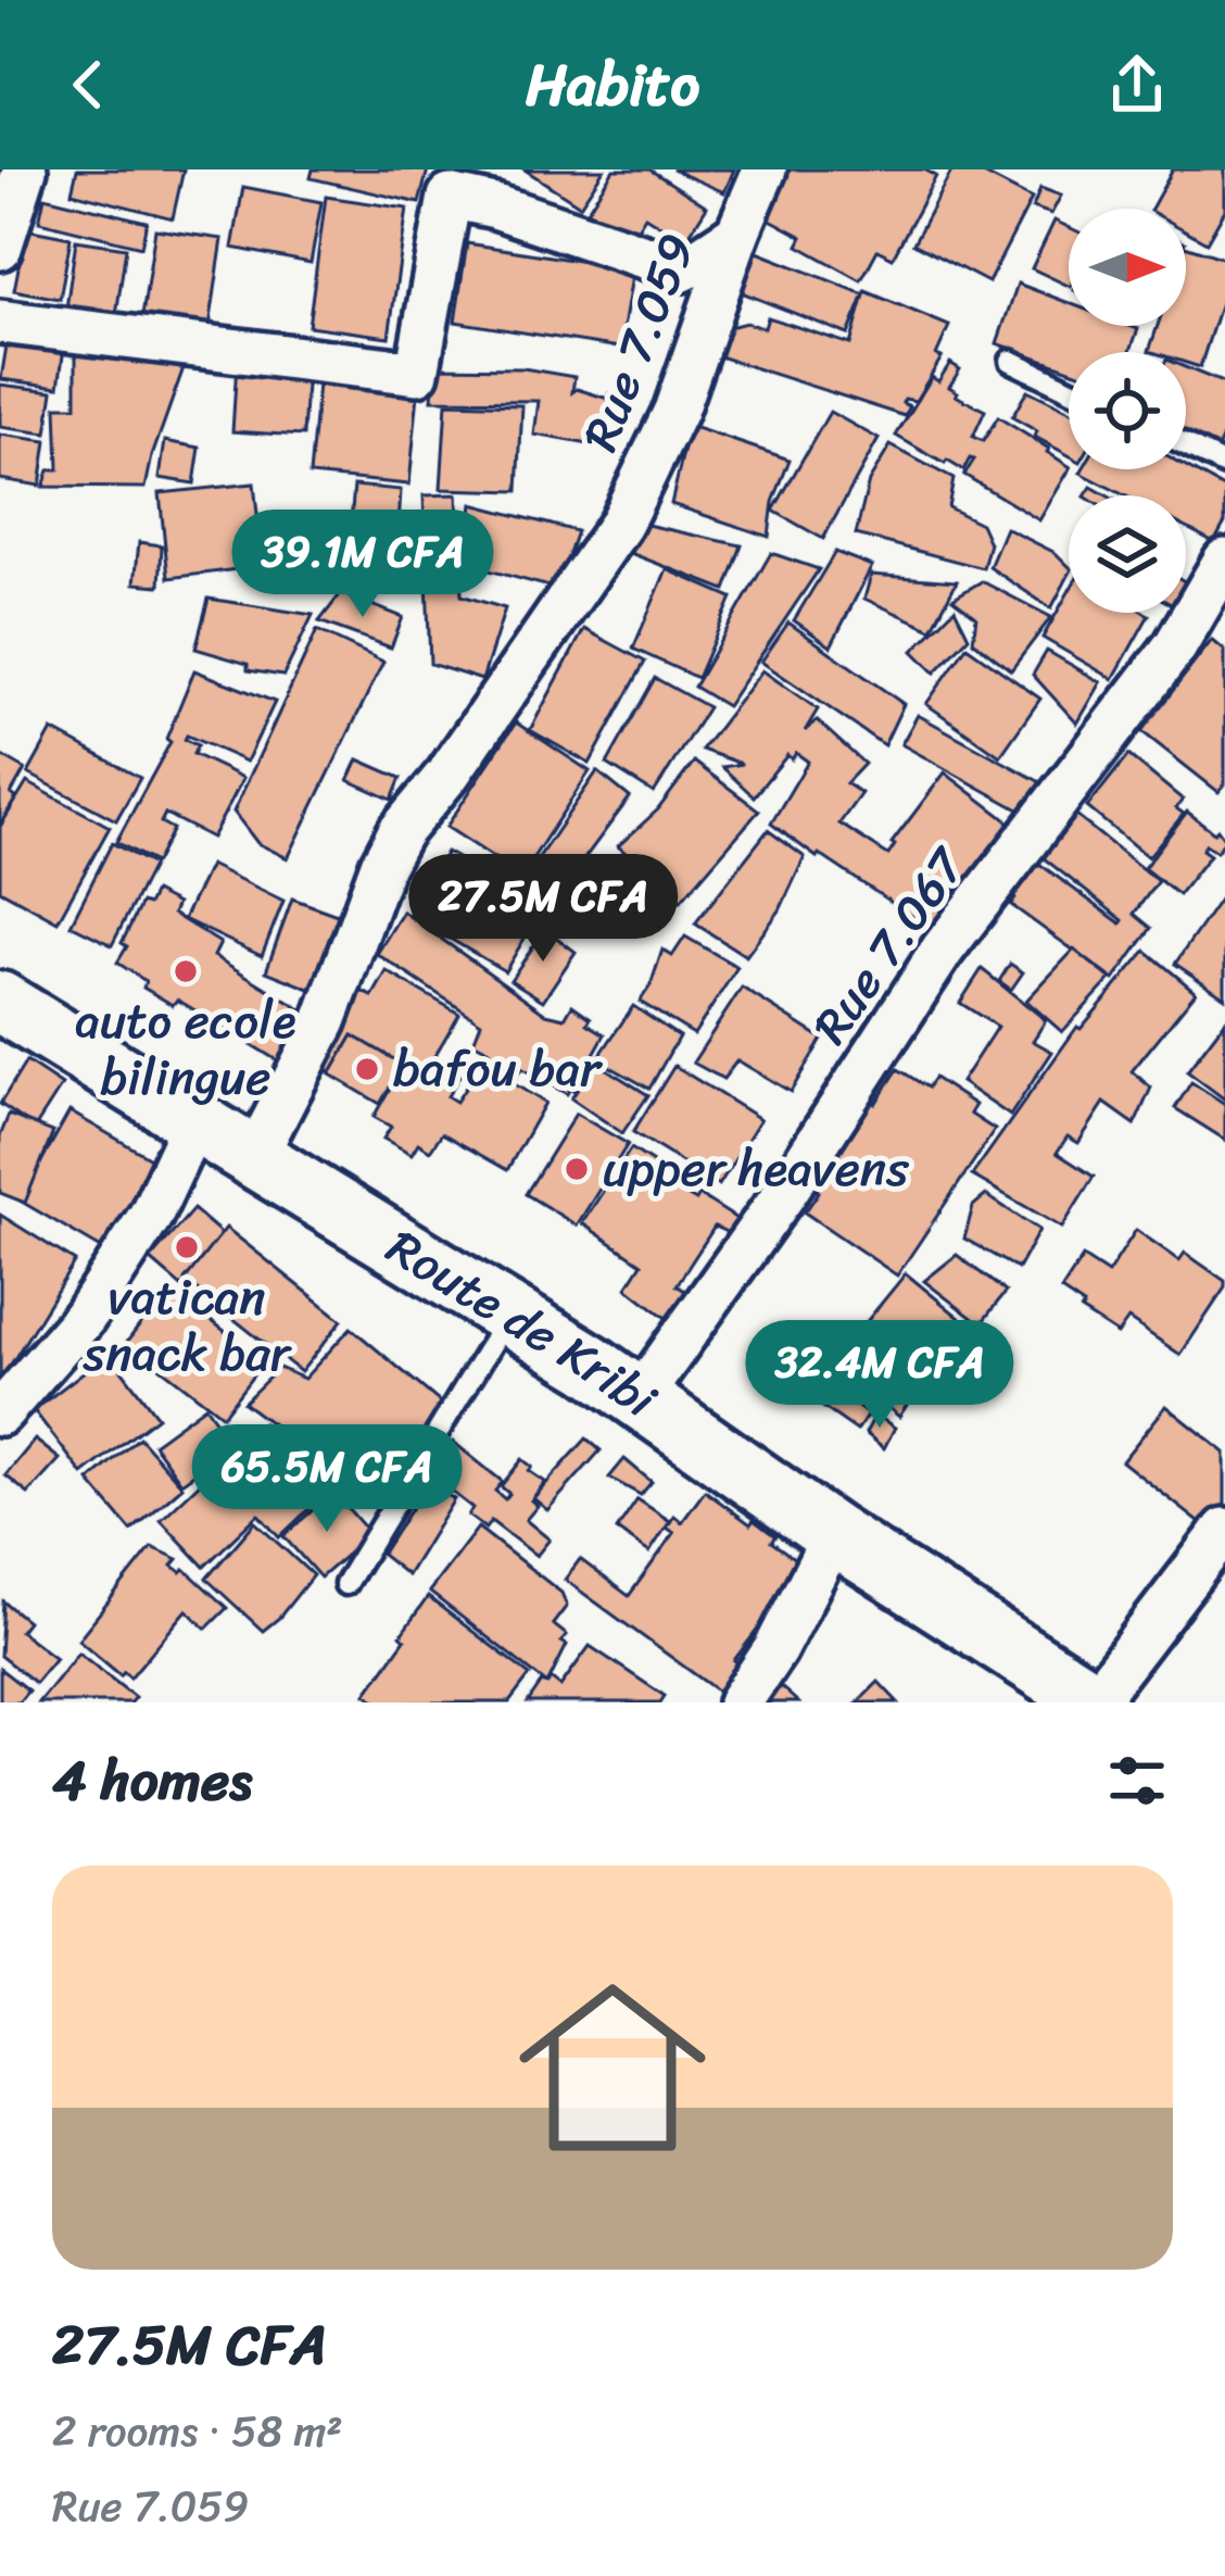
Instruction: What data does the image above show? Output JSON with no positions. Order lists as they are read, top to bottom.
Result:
{
  "streets": {
    "main road": ["Route de Kribi"],
    "street": ["Rue 7.059", "Rue 7.067"]
  },
  "crossings": [
    ["Rue 7.059", "Route de Kribi"],
    ["Rue 7.067", "Route de Kribi"]
  ],
  "places": [
    "auto ecole bilingue",
    "bafou bar",
    "upper heavens",
    "vatican snack bar"
  ],
  "north": "right",
  "page": {
    "header": "Habito",
    "price": [
      "39.1M CFA",
      "27.5M CFA",
      "32.4M CFA",
      "65.5M CFA"
    ],
    "heading": "4 homes",
    "list": [
      {
        "name": "27.5M CFA",
        "note": "2 rooms · 58 m² · Rue 7.059"
      }
    ]
  }
}
